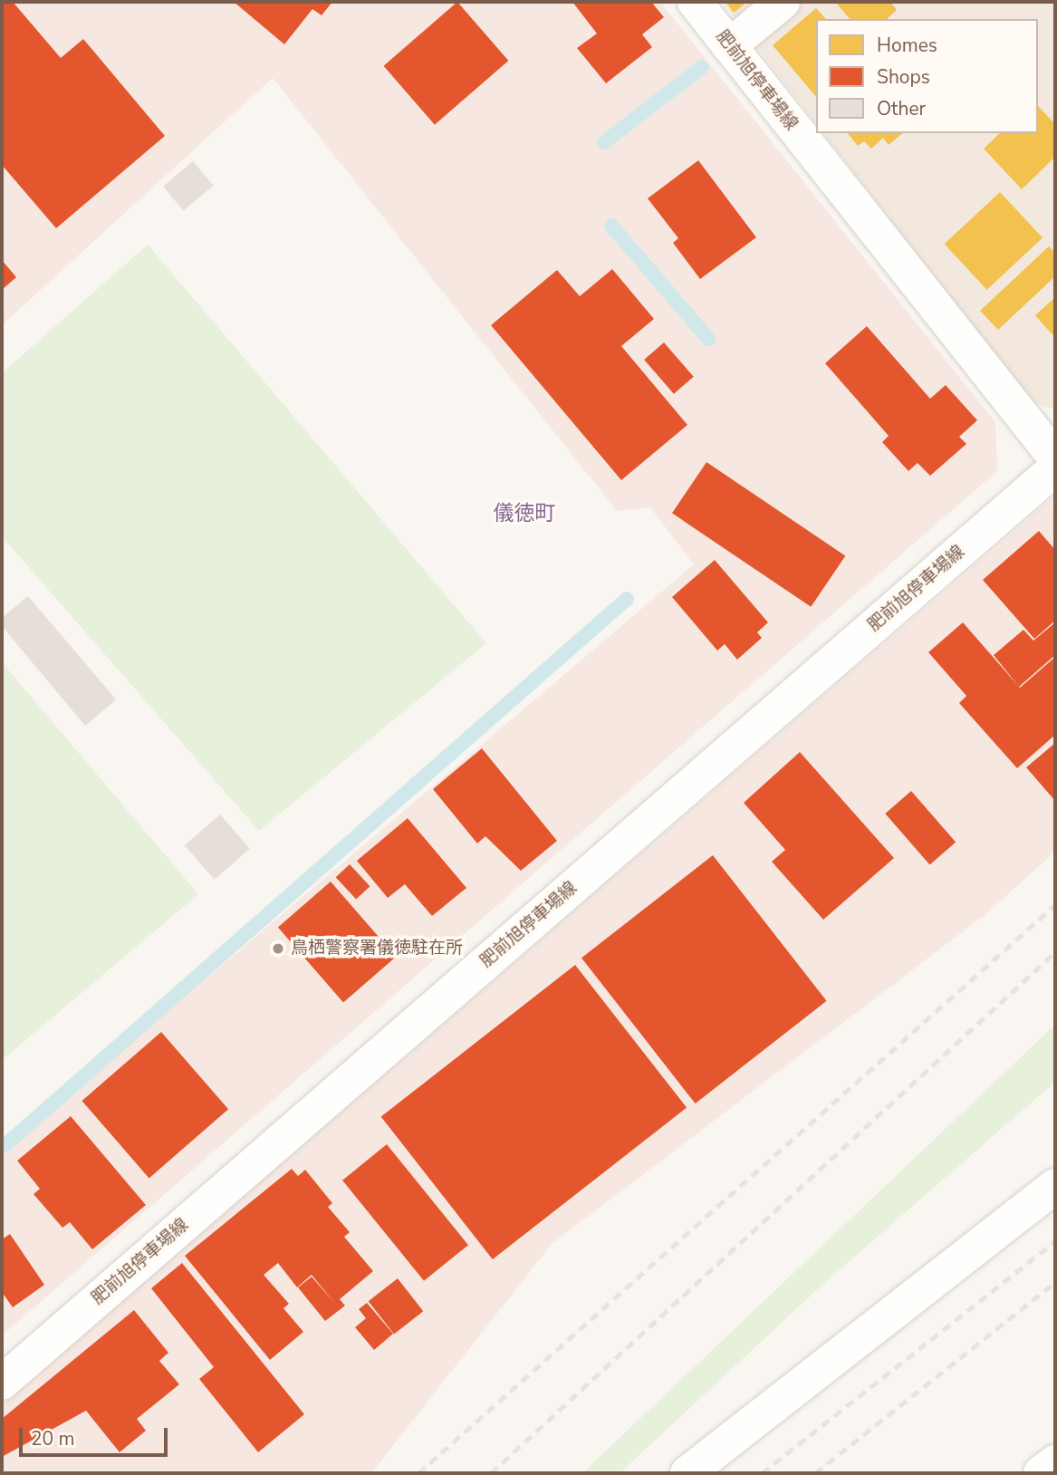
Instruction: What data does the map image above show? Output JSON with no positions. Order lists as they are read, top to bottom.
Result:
{
  "streets": {
    "main road": ["肥前旭停車場線"]
  },
  "districts": ["儀徳町"],
  "places": ["鳥栖警察署儀徳駐在所"],
  "legend": ["Homes", "Shops", "Other"],
  "scale_bar": "20 m"
}
